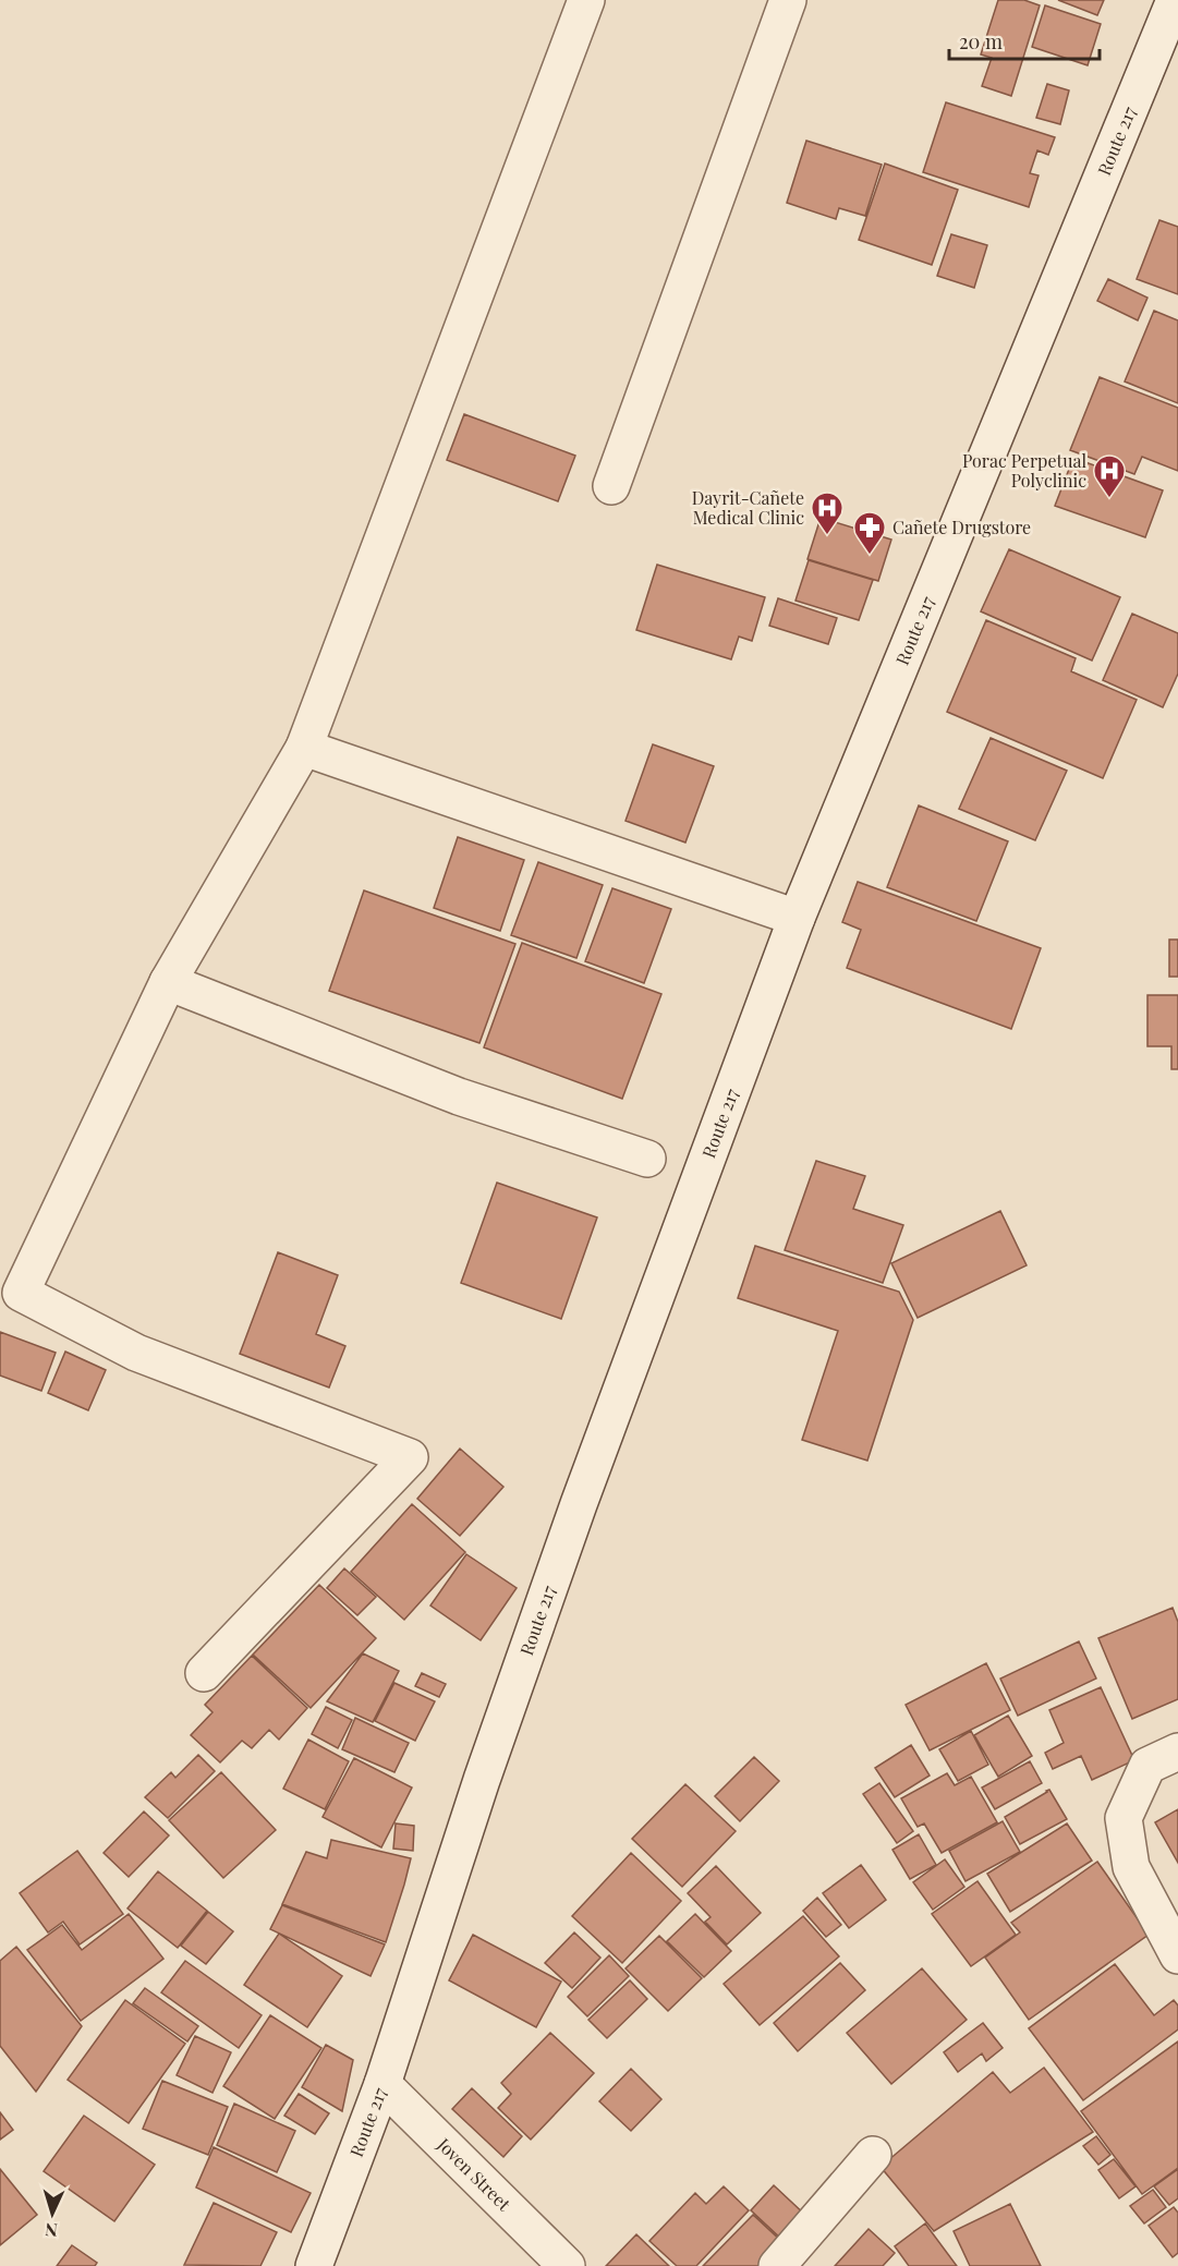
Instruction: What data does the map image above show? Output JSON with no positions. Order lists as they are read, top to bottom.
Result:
{
  "streets": {
    "street": ["Route 217", "Joven Street"]
  },
  "crossings": [
    ["Route 217", "Joven Street"]
  ],
  "places": {
    "hospital": ["Porac Perpetual Polyclinic", "Dayrit-Cañete Medical Clinic"],
    "pharmacy": ["Cañete Drugstore"]
  },
  "scale_bar": "20 m",
  "north": "bottom"
}
